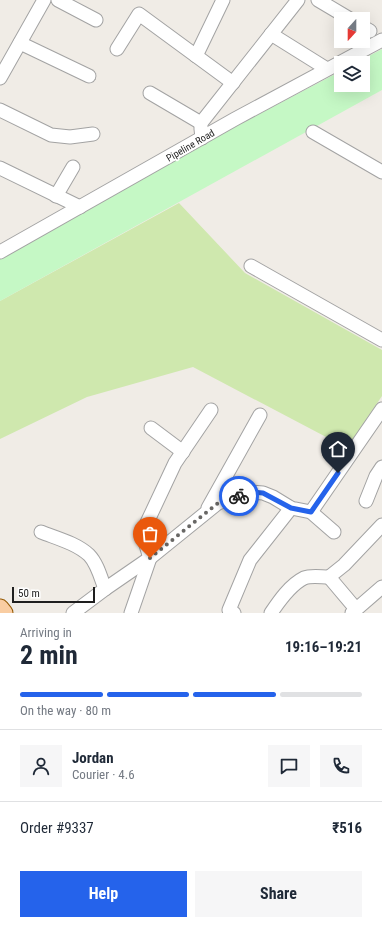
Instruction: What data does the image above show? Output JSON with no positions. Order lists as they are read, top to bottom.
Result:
{
  "streets": {
    "street": ["Pipeline Road"]
  },
  "scale_bar": "50 m",
  "north": "bottom",
  "page": {
    "scale": "50 m",
    "heading": ["2 min", "Arriving in", "19:16–19:21"],
    "panel": [
      "Jordan",
      "Courier · 4.6",
      "Order #9337",
      "₹516"
    ],
    "bar": "On the way · 80 m",
    "buttons": ["Help", "Share"]
  }
}
